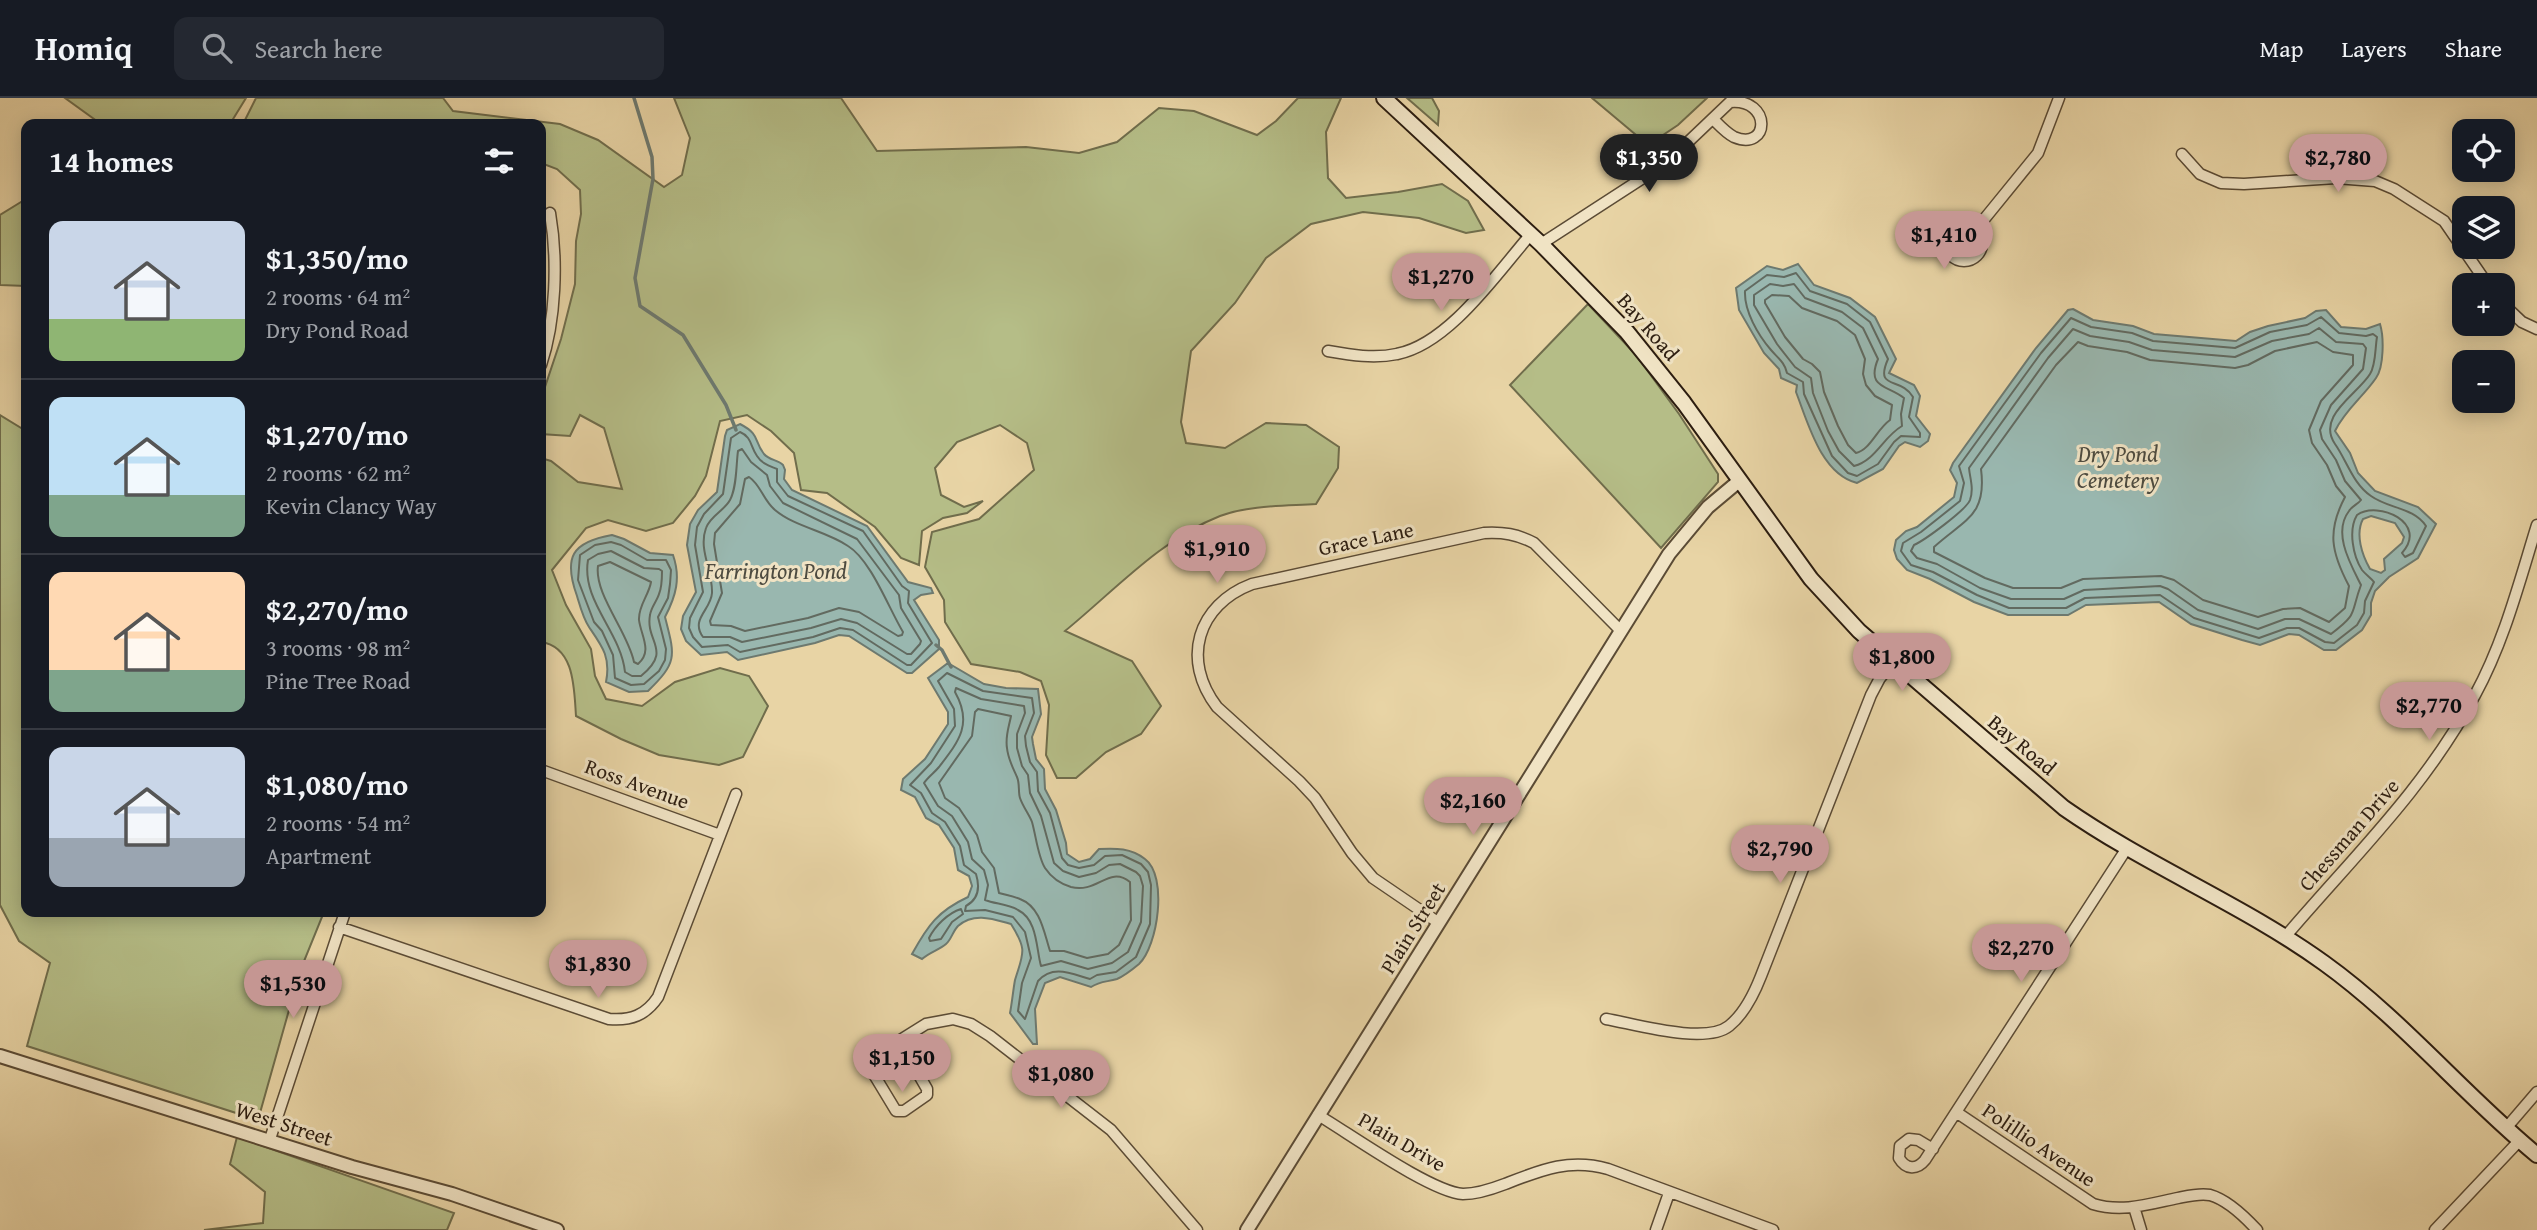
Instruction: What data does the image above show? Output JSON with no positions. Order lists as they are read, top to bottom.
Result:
{
  "streets": {
    "main road": ["Bay Road"],
    "street": [
      "Grace Lane",
      "Ross Avenue",
      "Chessman Drive",
      "Plain Street",
      "West Street",
      "Plain Drive",
      "Polillio Avenue"
    ]
  },
  "crossings": [
    ["Bay Road", "Chessman Drive"],
    ["Bay Road", "Plain Street"],
    ["Grace Lane", "Plain Street"],
    ["Plain Street", "Plain Drive"]
  ],
  "water": ["Dry Pond Cemetery", "Farrington Pond"],
  "page": {
    "header": "Homiq",
    "search": "Search here",
    "nav": ["Map", "Layers", "Share"],
    "map_buttons": ["+", "−"],
    "heading": "14 homes",
    "price": [
      "$1,350",
      "$2,780",
      "$1,410",
      "$1,270",
      "$1,910",
      "$1,800",
      "$2,770",
      "$2,160",
      "$2,790",
      "$2,270",
      "$1,830",
      "$1,530",
      "$1,150",
      "$1,080"
    ],
    "list": [
      {
        "name": "$1,350/mo",
        "note": "2 rooms · 64 m² · Dry Pond Road"
      },
      {
        "name": "$1,270/mo",
        "note": "2 rooms · 62 m² · Kevin Clancy Way"
      },
      {
        "name": "$2,270/mo",
        "note": "3 rooms · 98 m² · Pine Tree Road"
      },
      {
        "name": "$1,080/mo",
        "note": "2 rooms · 54 m² · Apartment"
      }
    ]
  }
}
